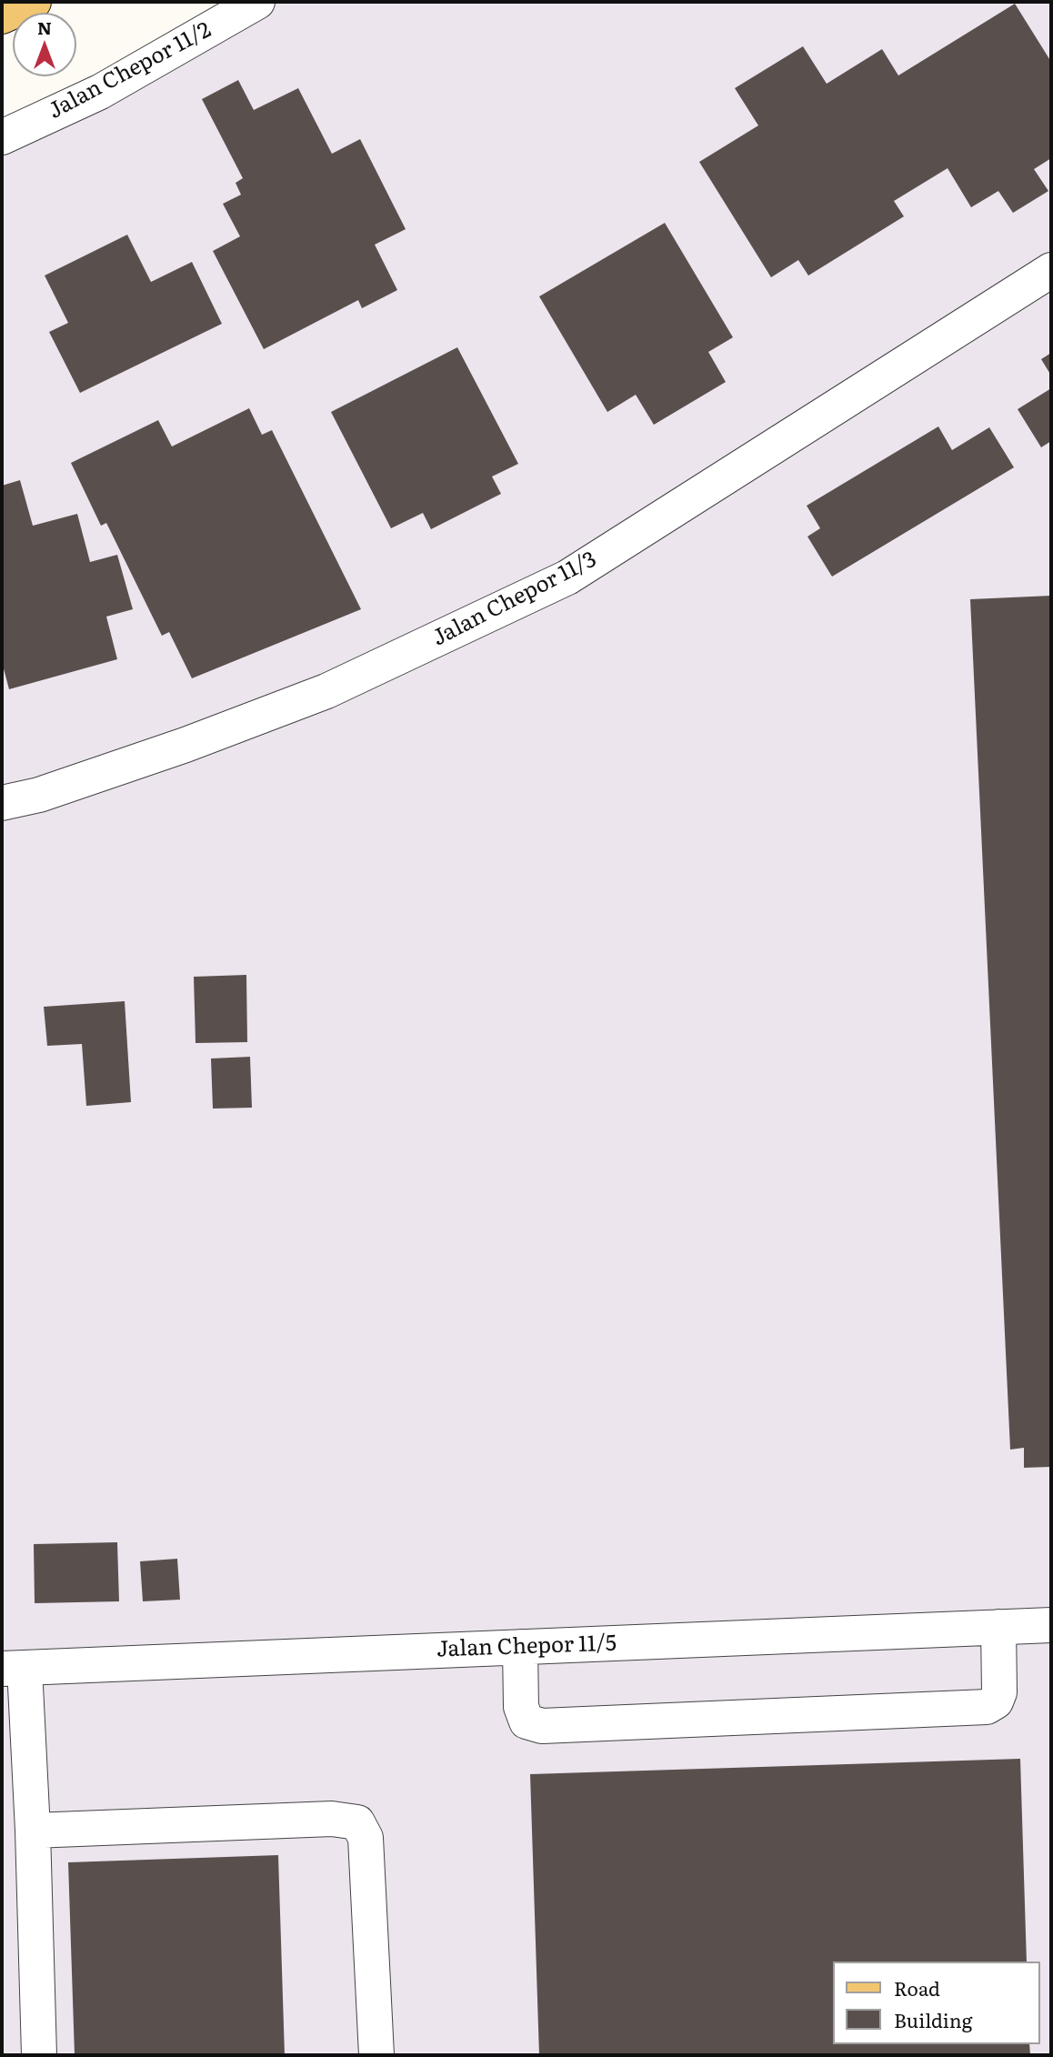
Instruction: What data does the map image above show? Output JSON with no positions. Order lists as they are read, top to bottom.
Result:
{
  "streets": {
    "street": ["Jalan Chepor 11/2", "Jalan Chepor 11/3", "Jalan Chepor 11/5"]
  },
  "legend": ["Road", "Building"],
  "north": "top"
}
